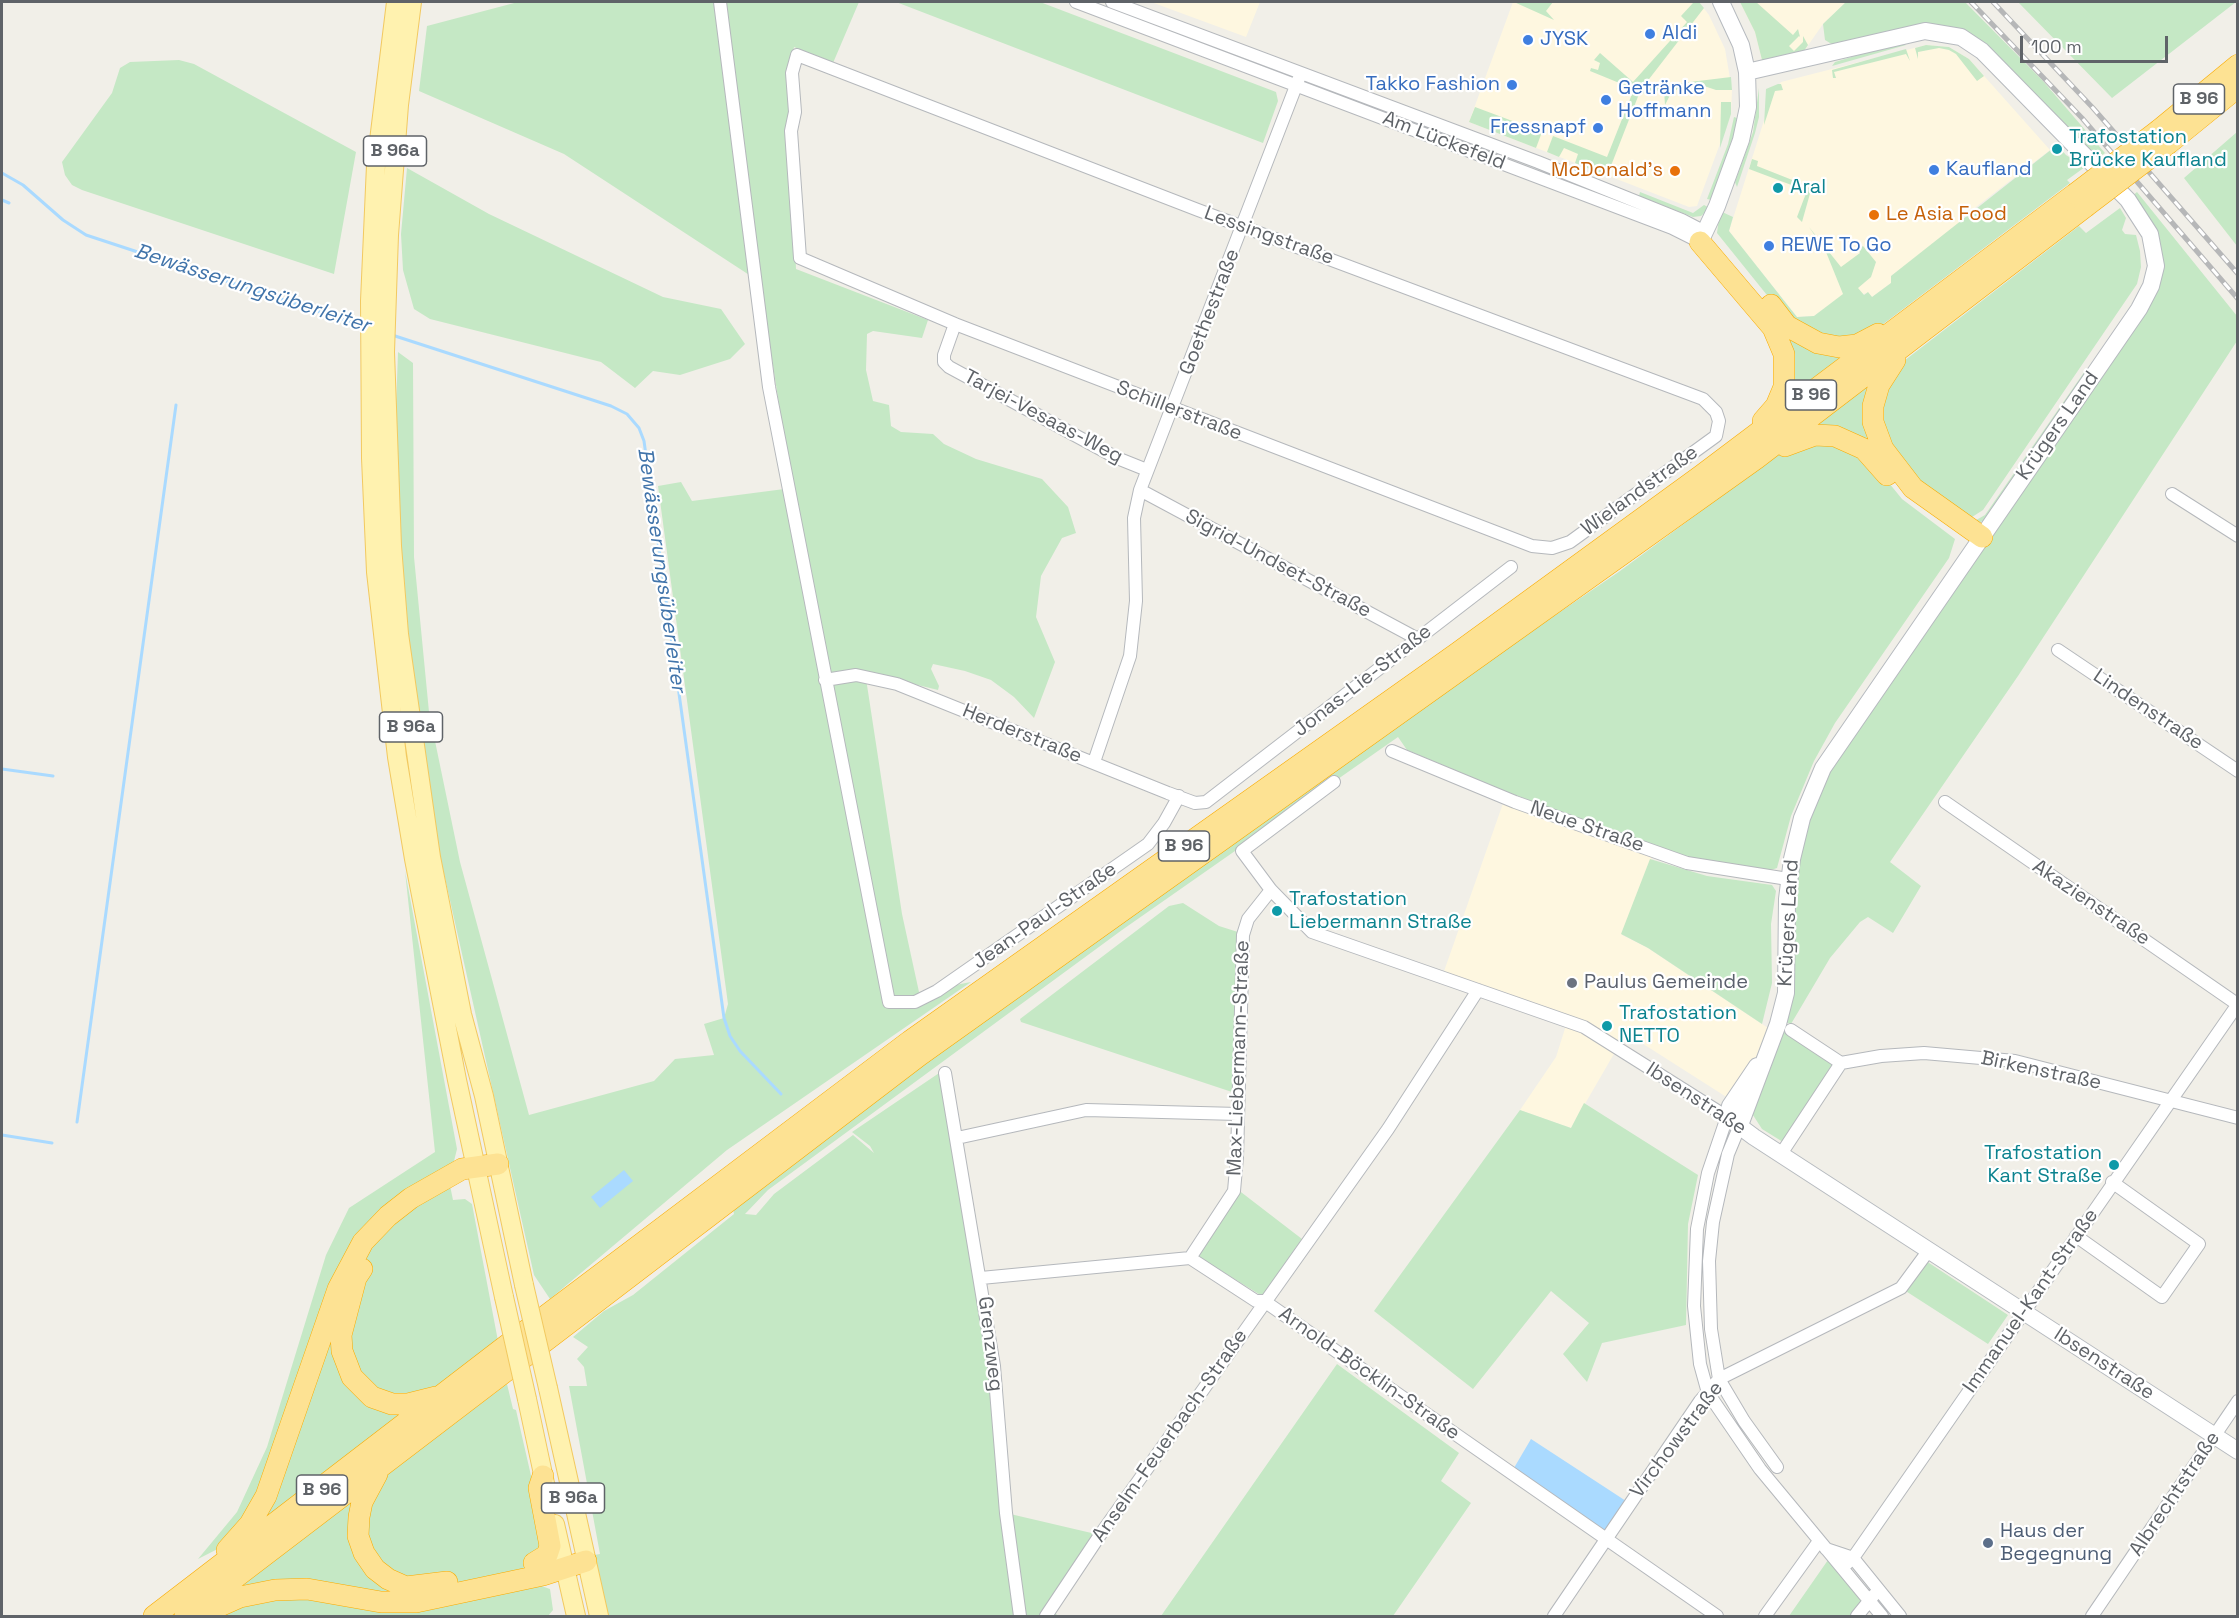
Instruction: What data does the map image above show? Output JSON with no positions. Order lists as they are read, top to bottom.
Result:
{
  "streets": {
    "highway": ["B 96"],
    "main road": ["B 96a"],
    "street": [
      "Am Lückefeld",
      "Lessingstraße",
      "Goethestraße",
      "Schillerstraße",
      "Tarjei-Vesaas-Weg",
      "Krügers Land",
      "Wielandstraße",
      "Sigrid-Undset-Straße",
      "Jonas-Lie-Straße",
      "Lindenstraße",
      "Herderstraße",
      "Neue Straße",
      "Akazienstraße",
      "Jean-Paul-Straße",
      "Max-Liebermann-Straße",
      "Birkenstraße",
      "Ibsenstraße",
      "Immanuel-Kant-Straße",
      "Grenzweg",
      "Arnold-Böcklin-Straße",
      "Anselm-Feuerbach-Straße",
      "Virchowstraße",
      "Albrechtstraße"
    ]
  },
  "crossings": [
    ["Am Lückefeld", "Goethestraße"],
    ["Lessingstraße", "Goethestraße"],
    ["Lessingstraße", "Schillerstraße"],
    ["Lessingstraße", "Wielandstraße"],
    ["Goethestraße", "Schillerstraße"],
    ["Goethestraße", "Tarjei-Vesaas-Weg"],
    ["Goethestraße", "Sigrid-Undset-Straße"],
    ["Goethestraße", "Herderstraße"],
    ["Schillerstraße", "Tarjei-Vesaas-Weg"],
    ["Schillerstraße", "Wielandstraße"],
    ["Krügers Land", "Neue Straße"],
    ["Krügers Land", "Ibsenstraße"],
    ["Sigrid-Undset-Straße", "Jonas-Lie-Straße"],
    ["Jonas-Lie-Straße", "Herderstraße"],
    ["Herderstraße", "Jean-Paul-Straße"],
    ["Akazienstraße", "Immanuel-Kant-Straße"],
    ["Max-Liebermann-Straße", "Ibsenstraße"],
    ["Max-Liebermann-Straße", "Arnold-Böcklin-Straße"],
    ["Birkenstraße", "Immanuel-Kant-Straße"],
    ["Ibsenstraße", "Immanuel-Kant-Straße"],
    ["Ibsenstraße", "Anselm-Feuerbach-Straße"],
    ["Ibsenstraße", "Virchowstraße"],
    ["Ibsenstraße", "Albrechtstraße"],
    ["Arnold-Böcklin-Straße", "Anselm-Feuerbach-Straße"],
    ["Arnold-Böcklin-Straße", "Virchowstraße"]
  ],
  "water": ["Bewässerungsüberleiter"],
  "places": [
    "Aldi",
    "JYSK",
    "Takko Fashion",
    "Getränke Hoffmann",
    "Fressnapf",
    "Trafostation Brücke Kaufland",
    "Kaufland",
    "McDonald's",
    "Aral",
    "Le Asia Food",
    "REWE To Go",
    "Trafostation Liebermann Straße",
    "Paulus Gemeinde",
    "Trafostation NETTO",
    "Trafostation Kant Straße",
    "Haus der Begegnung"
  ],
  "scale_bar": "100 m"
}
